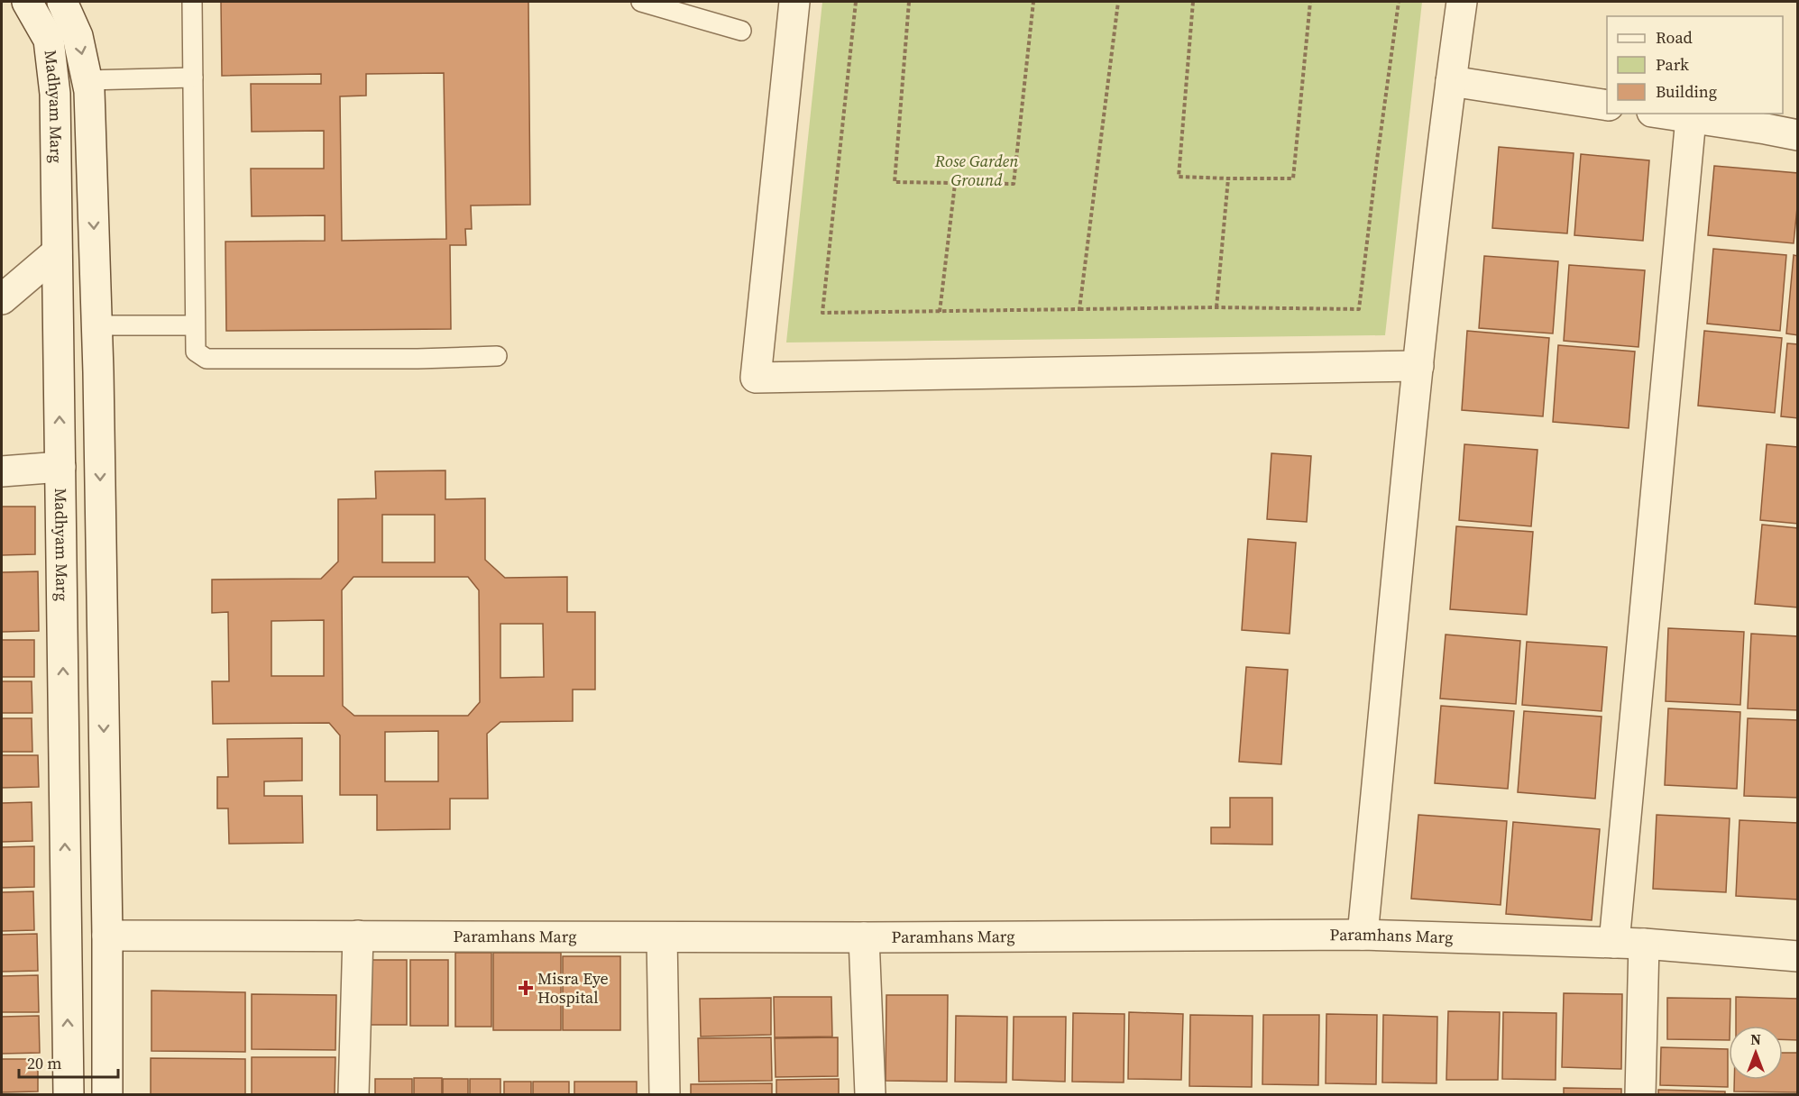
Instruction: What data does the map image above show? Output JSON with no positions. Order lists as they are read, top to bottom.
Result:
{
  "streets": {
    "street": ["Madhyam Marg", "Paramhans Marg"]
  },
  "crossings": [
    ["Madhyam Marg", "Paramhans Marg"]
  ],
  "parks": ["Rose Garden Ground"],
  "places": {
    "health": ["Misra Eye Hospital"]
  },
  "legend": ["Road", "Park", "Building"],
  "scale_bar": "20 m",
  "north": "top"
}
